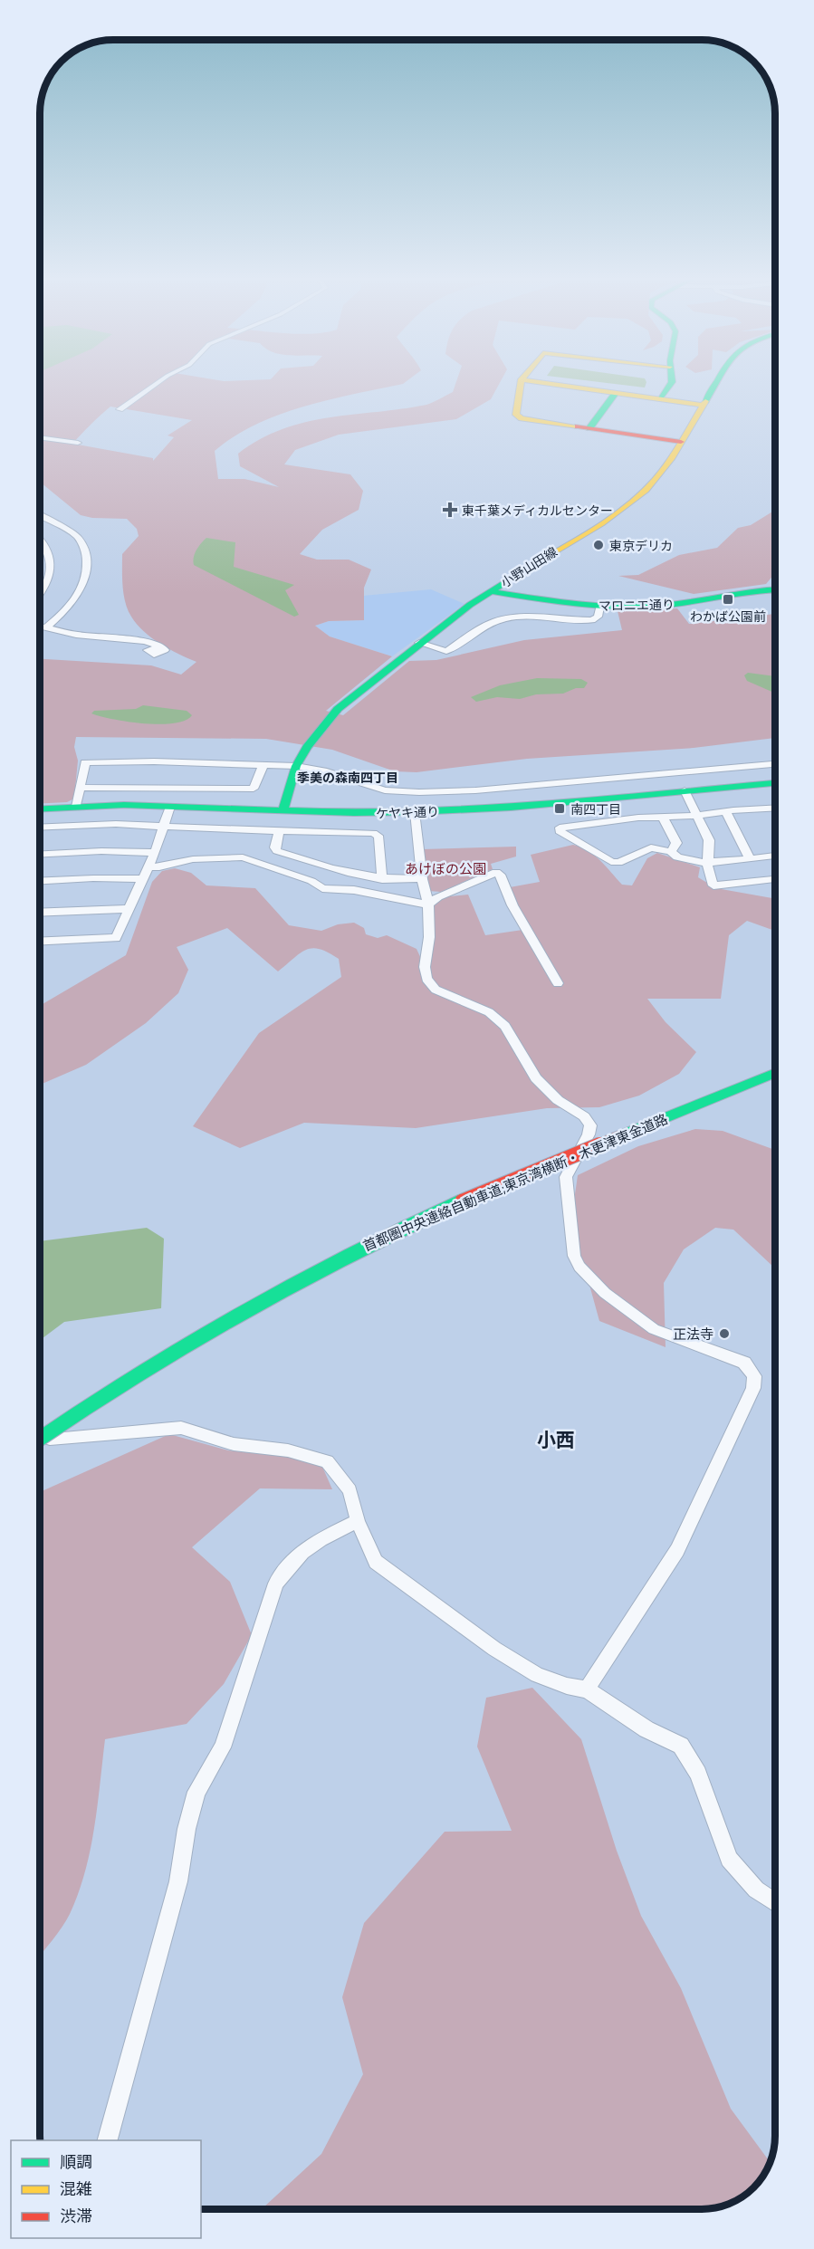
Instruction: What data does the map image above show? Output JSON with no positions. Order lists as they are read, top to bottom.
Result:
{
  "streets": {
    "main road": [
      "小野山田線",
      "マロニエ通り",
      "ケヤキ通り",
      "首都圏中央連絡自動車道;東京湾横断・木更津東金道路"
    ]
  },
  "crossings": [
    ["小野山田線", "マロニエ通り"],
    ["小野山田線", "ケヤキ通り"]
  ],
  "districts": ["季美の森南四丁目", "小西"],
  "parks": ["あけぼの公園"],
  "places": {
    "health": ["東千葉メディカルセンター"],
    "other": ["東京デリカ", "正法寺"],
    "transit": ["わかば公園前", "南四丁目"]
  },
  "legend": ["順調", "混雑", "渋滞"]
}
